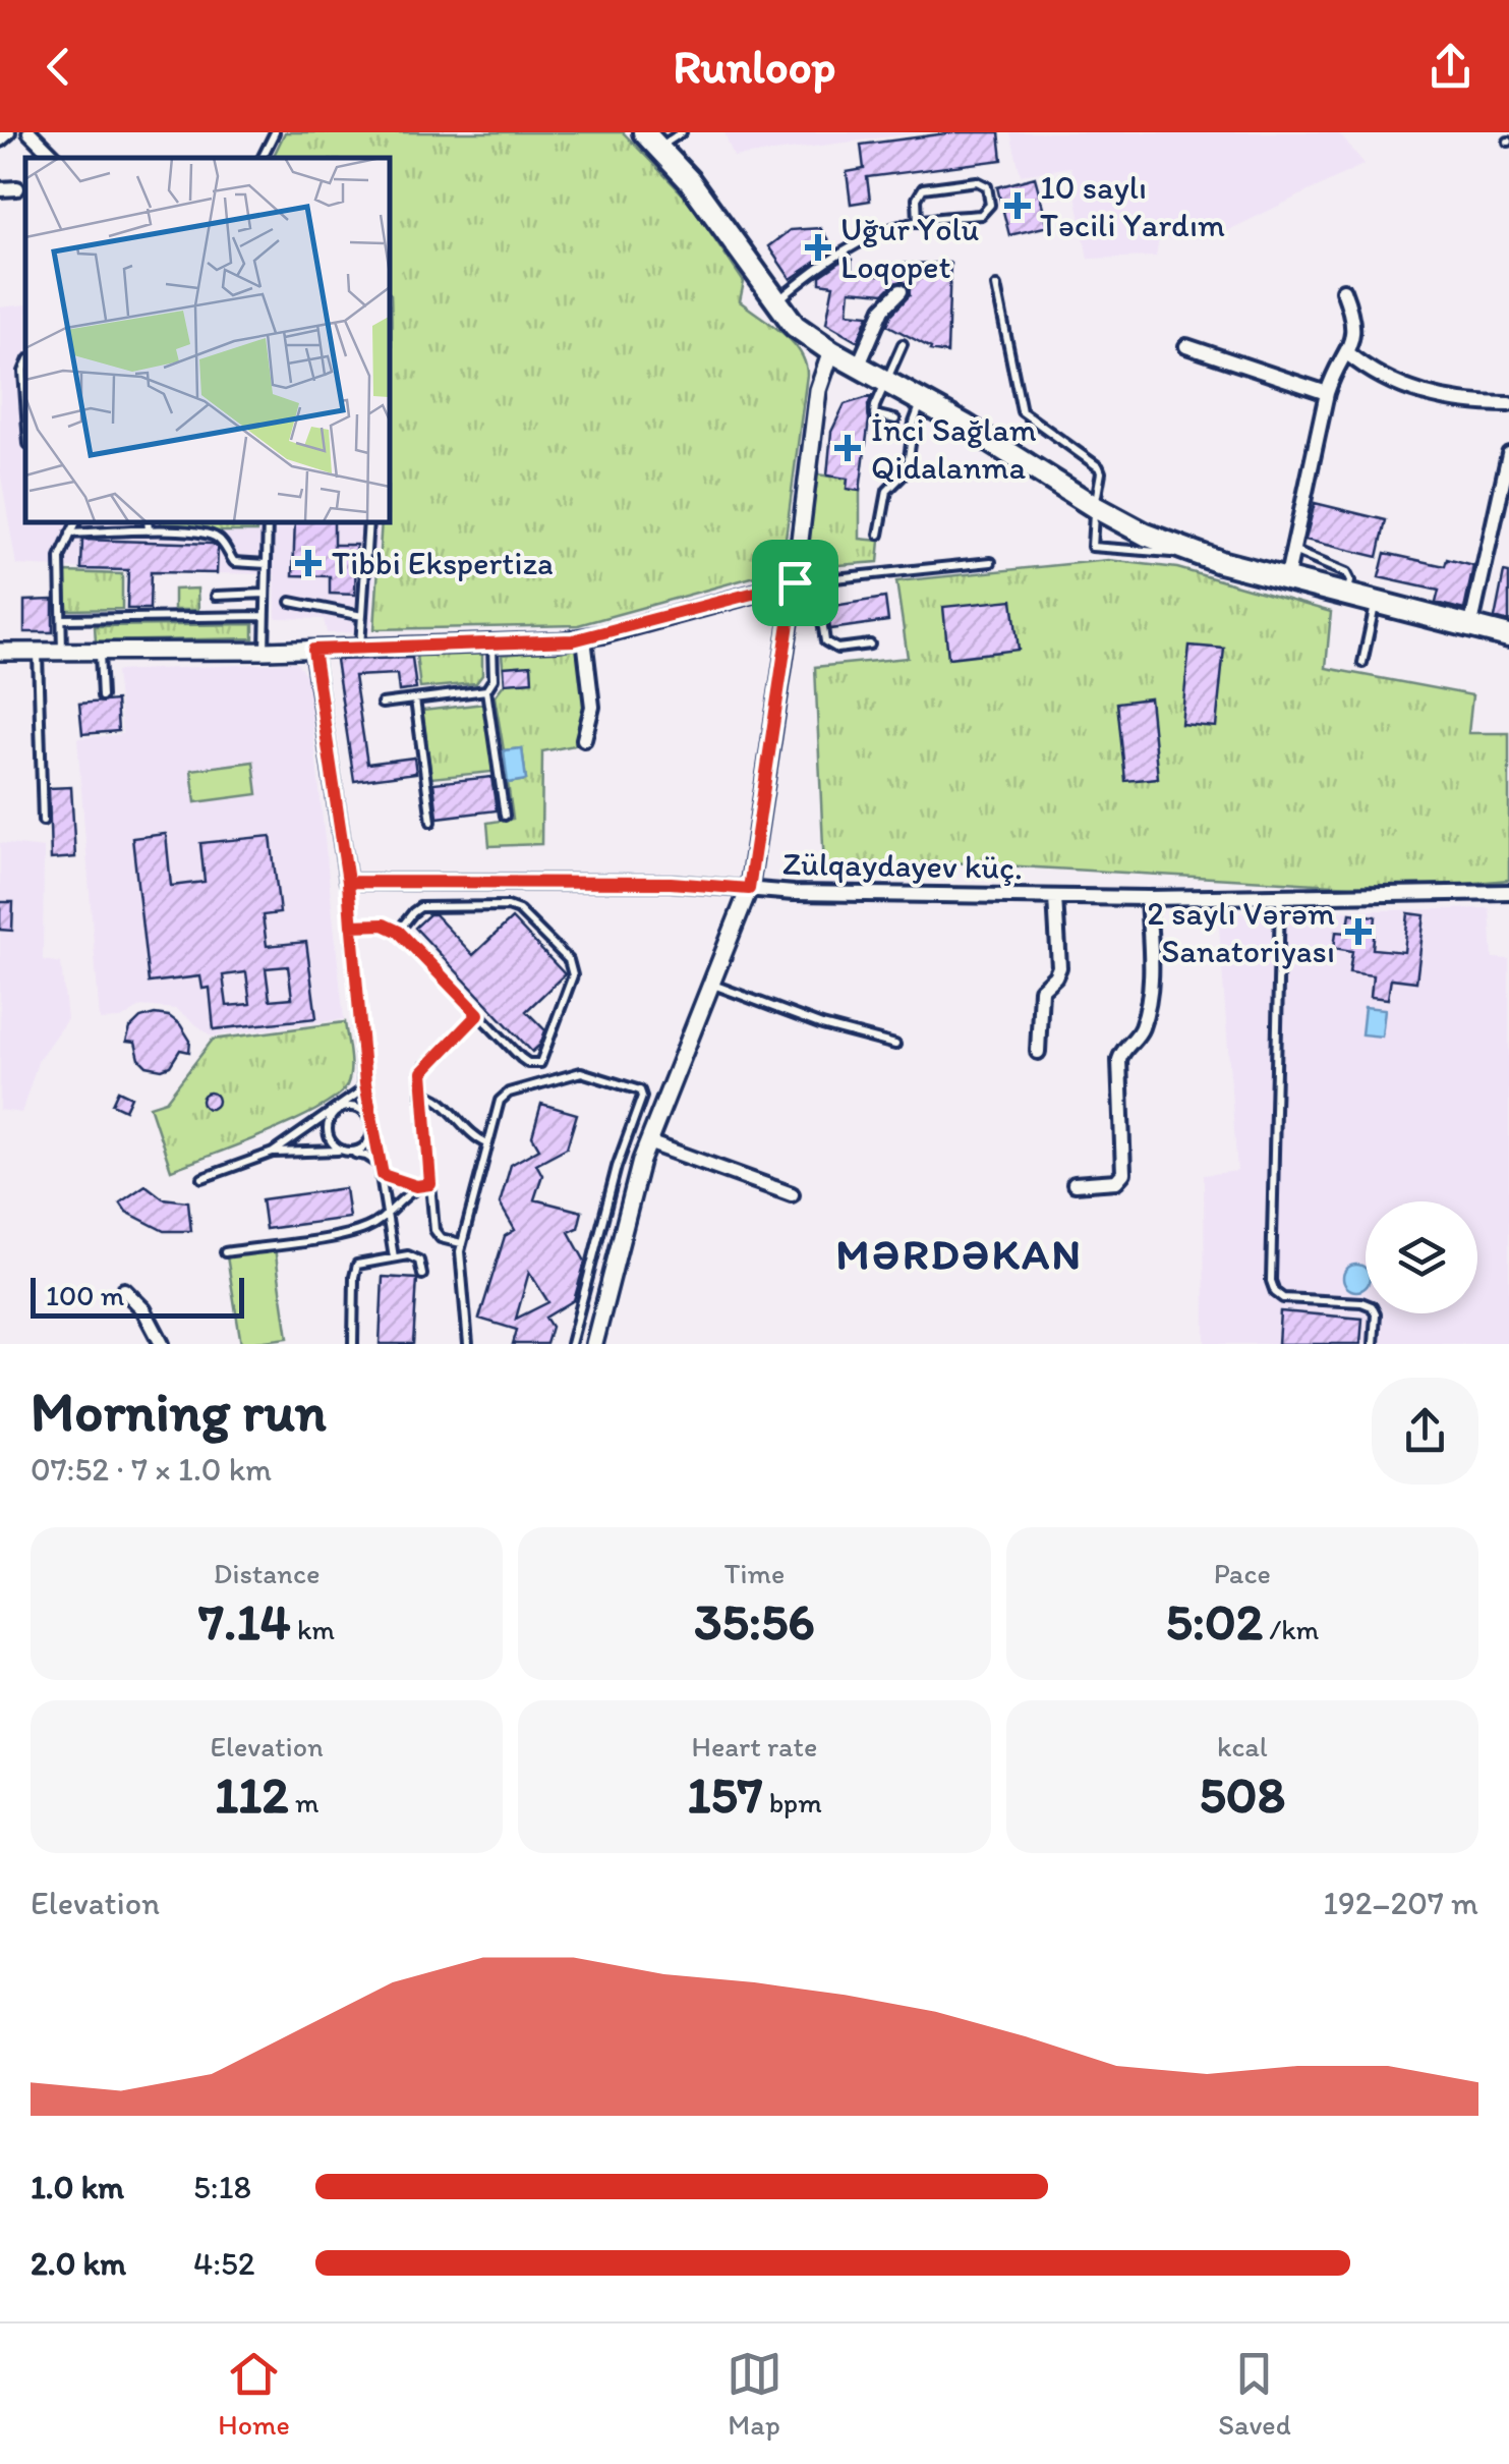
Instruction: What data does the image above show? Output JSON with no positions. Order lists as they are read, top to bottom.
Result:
{
  "streets": {
    "street": ["Zülqaydayev küç."]
  },
  "districts": ["MƏRDƏKAN"],
  "places": {
    "health": [
      "10 saylı Təcili Yardım",
      "Uğur Yolu Loqopet",
      "İnci Sağlam Qidalanma",
      "Tibbi Ekspertiza",
      "2 saylı Vərəm Sanatoriyası"
    ]
  },
  "scale_bar": "100 m",
  "page": {
    "header": "Runloop",
    "scale": "100 m",
    "heading": ["Morning run", "07:52 · 7 × 1.0 km"],
    "stats": [
      ["Distance", "7.14 km"],
      ["Time", "35:56"],
      ["Pace", "5:02 /km"],
      ["Elevation", "112 m"],
      ["Heart rate", "157 bpm"],
      ["kcal", "508"]
    ],
    "chart": ["Elevation", "192–207 m"],
    "list": [
      {
        "name": "1.0 km",
        "note": "5:18"
      },
      {
        "name": "2.0 km",
        "note": "4:52"
      }
    ],
    "tabs": ["Home", "Map", "Saved"]
  }
}
